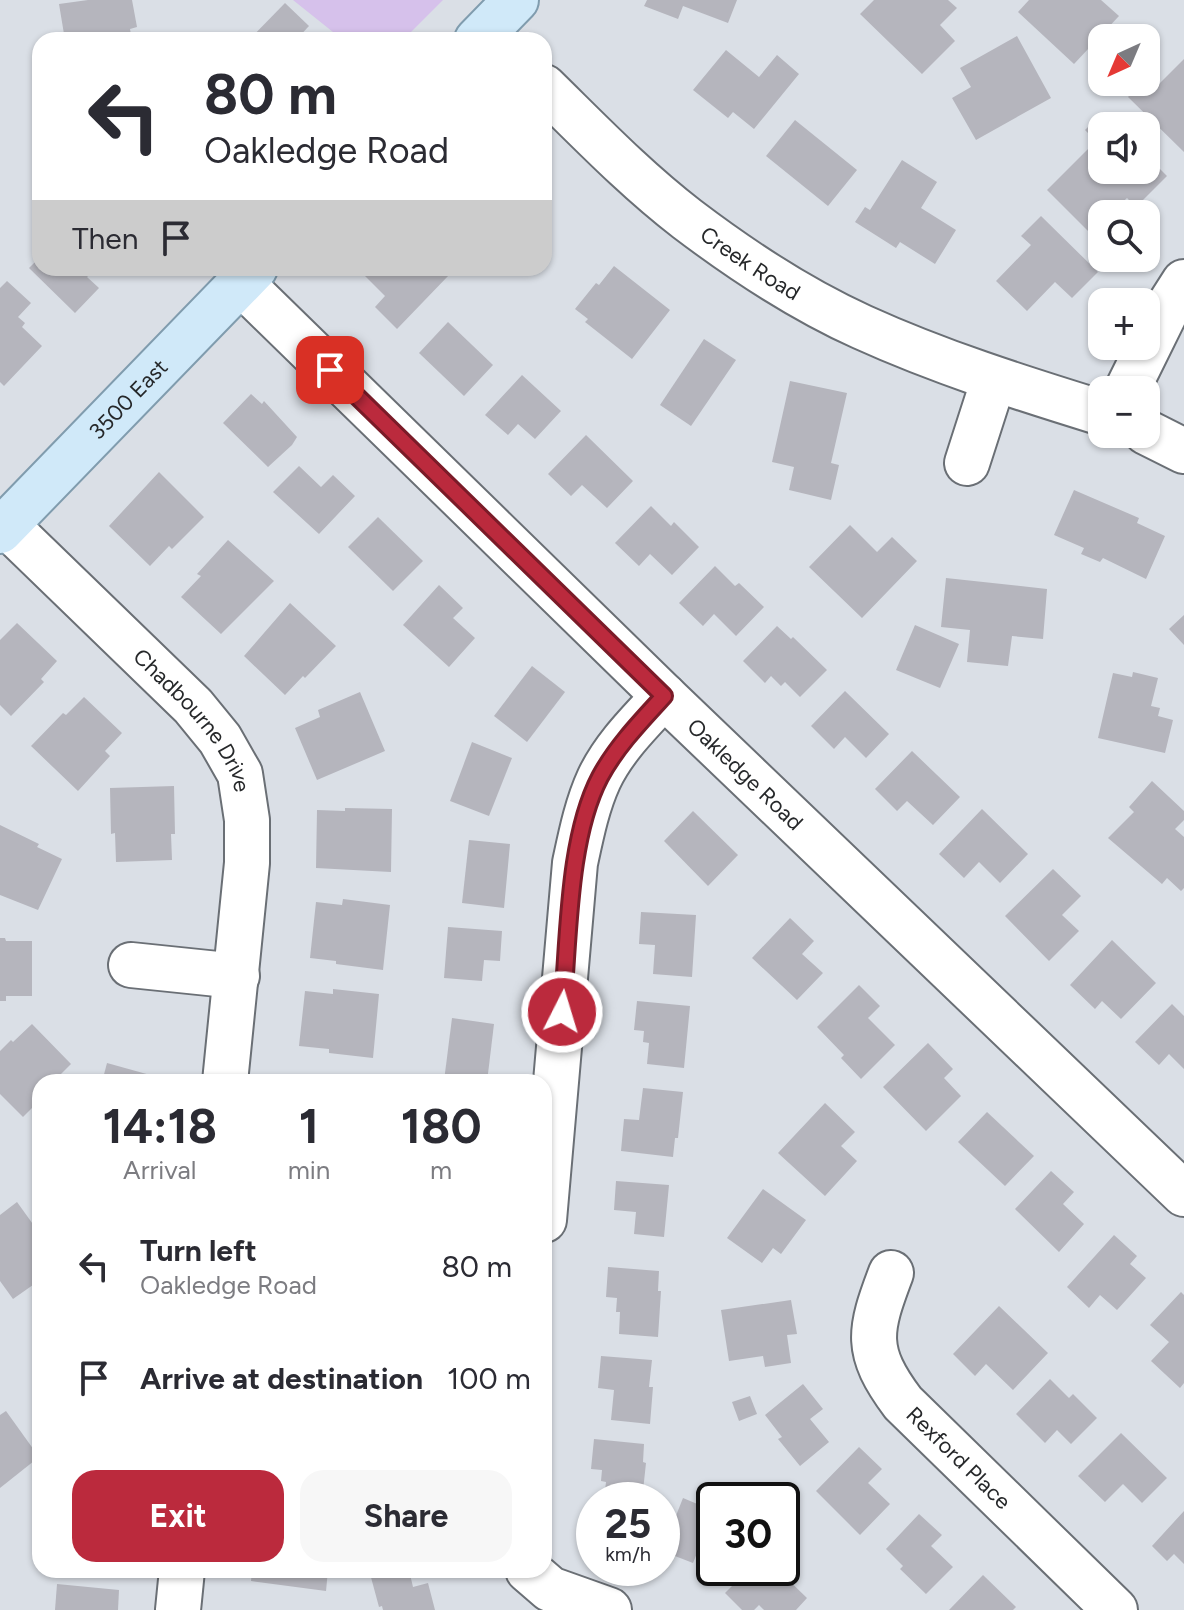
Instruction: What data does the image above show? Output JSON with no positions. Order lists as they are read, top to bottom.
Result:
{
  "streets": {
    "main road": ["3500 East"],
    "street": [
      "Creek Road",
      "Chadbourne Drive",
      "Oakledge Road",
      "Rexford Place"
    ]
  },
  "crossings": [
    ["3500 East", "Chadbourne Drive"]
  ],
  "north": "bottom left",
  "page": {
    "map_buttons": ["+", "−"],
    "turn": ["80 m", "Oakledge Road"],
    "then": "Then",
    "eta": [
      "14:18",
      "Arrival",
      "1",
      "min",
      "180",
      "m"
    ],
    "list": [
      {
        "name": "Turn left",
        "note": "Oakledge Road",
        "value": "80 m"
      },
      {
        "name": "Arrive at destination",
        "value": "100 m"
      }
    ],
    "buttons": ["Exit", "Share"],
    "speed": "25 km/h",
    "limit": "30"
  }
}
